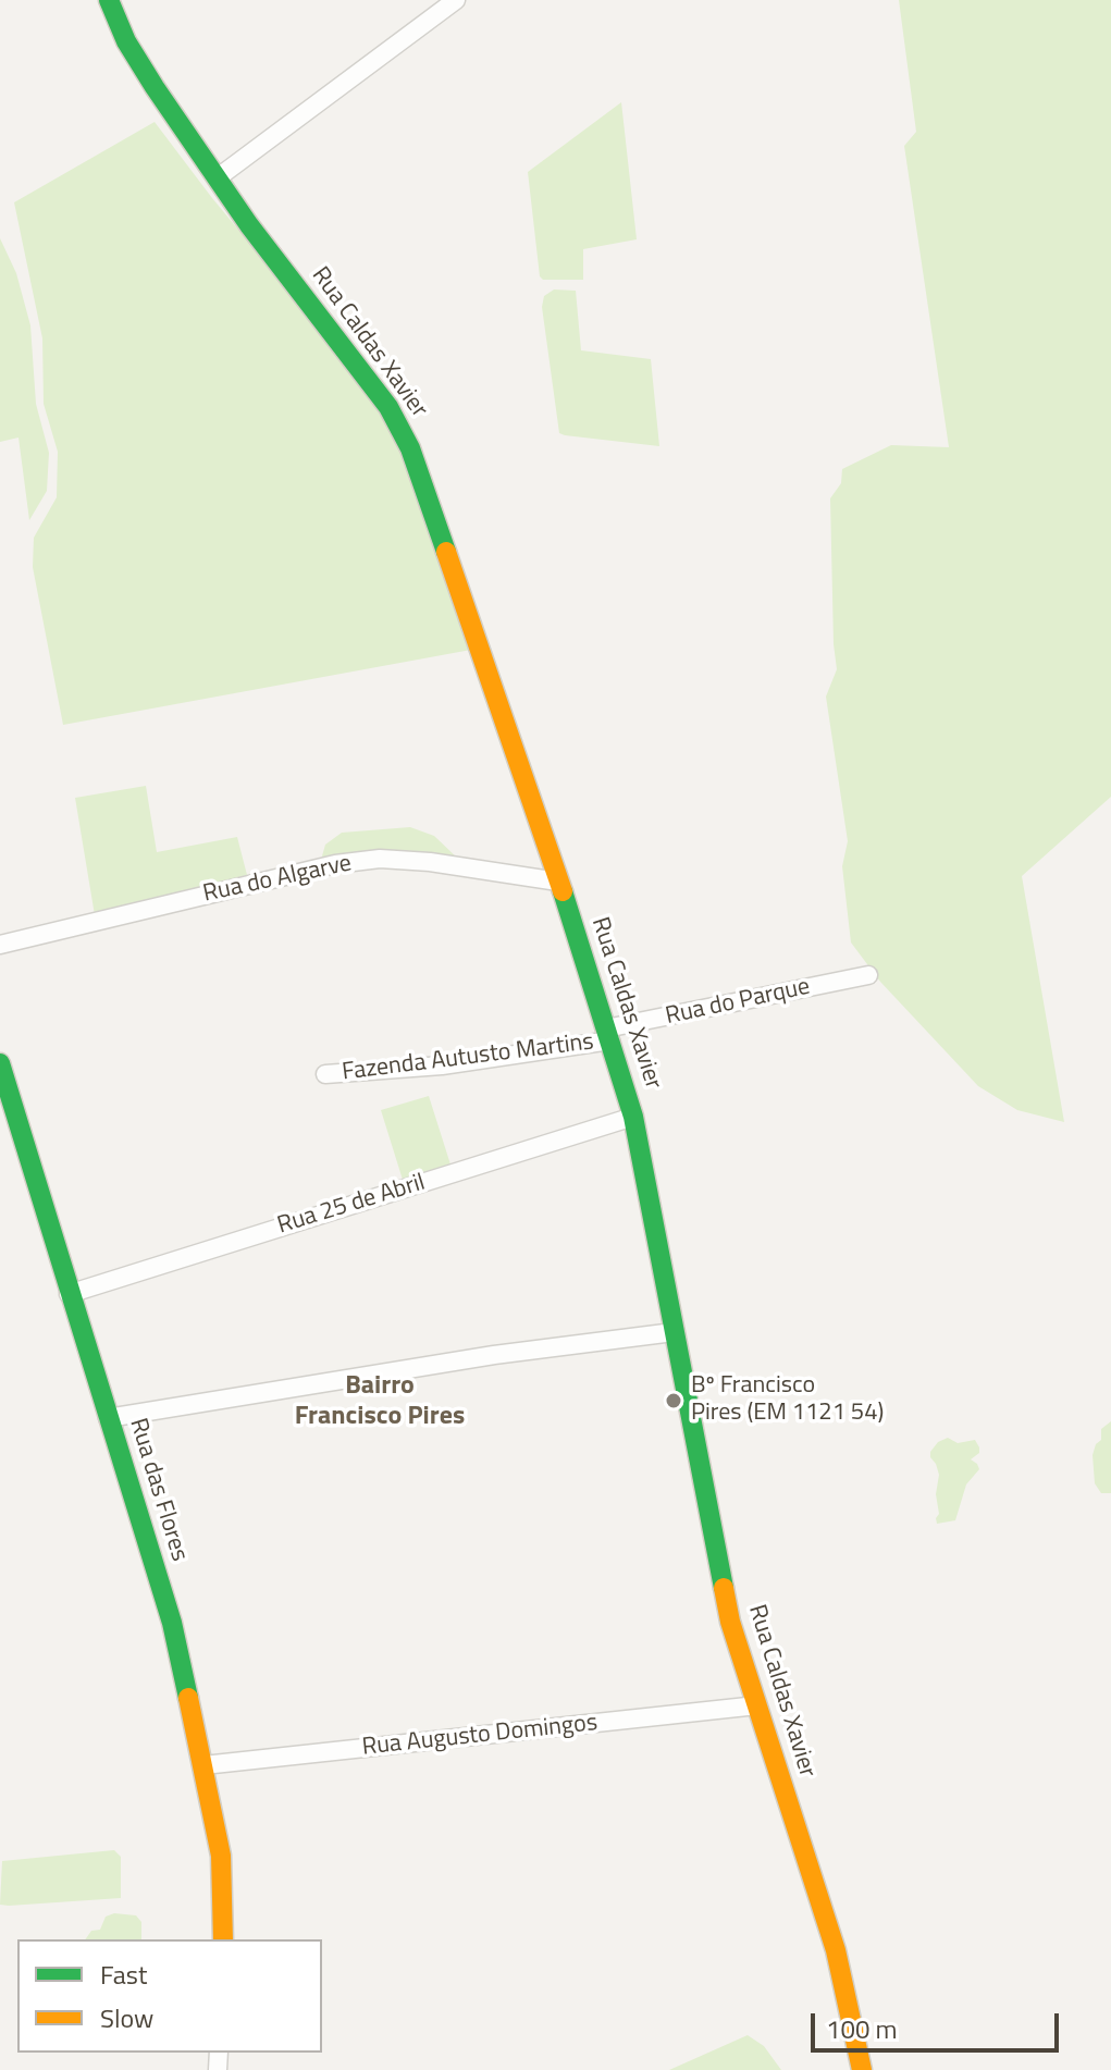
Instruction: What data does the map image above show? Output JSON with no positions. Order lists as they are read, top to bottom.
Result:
{
  "streets": {
    "street": [
      "Rua Caldas Xavier",
      "Rua do Algarve",
      "Rua do Parque",
      "Fazenda Autusto Martins",
      "Rua 25 de Abril",
      "Rua das Flores",
      "Rua Augusto Domingos"
    ]
  },
  "crossings": [
    ["Rua Caldas Xavier", "Rua do Algarve"],
    ["Rua Caldas Xavier", "Rua do Parque"],
    ["Rua Caldas Xavier", "Fazenda Autusto Martins"],
    ["Rua Caldas Xavier", "Rua 25 de Abril"],
    ["Rua Caldas Xavier", "Rua Augusto Domingos"],
    ["Rua do Parque", "Fazenda Autusto Martins"],
    ["Rua 25 de Abril", "Rua das Flores"],
    ["Rua das Flores", "Rua Augusto Domingos"]
  ],
  "districts": ["Bairro Francisco Pires"],
  "places": ["Bº Francisco Pires (EM 1121 54)"],
  "legend": ["Fast", "Slow"],
  "scale_bar": "100 m"
}
